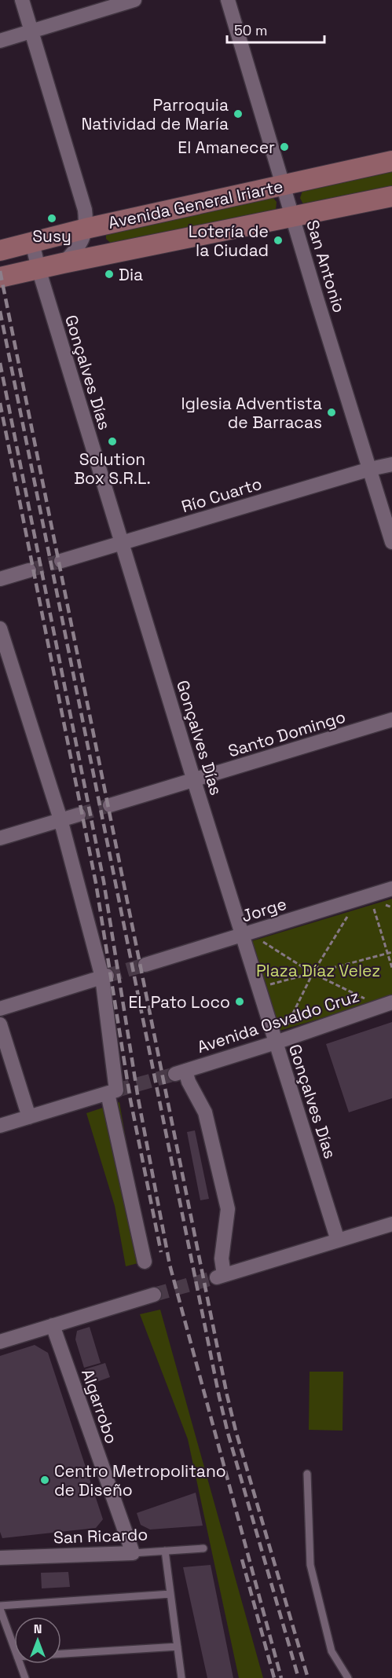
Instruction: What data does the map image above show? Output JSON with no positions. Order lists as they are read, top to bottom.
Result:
{
  "streets": {
    "main road": ["Avenida General Iriarte"],
    "street": [
      "San Antonio",
      "Gonçalves Días",
      "Río Cuarto",
      "Santo Domingo",
      "Jorge",
      "Avenida Osvaldo Cruz",
      "Algarrobo",
      "San Ricardo"
    ]
  },
  "crossings": [
    ["Avenida General Iriarte", "San Antonio"],
    ["Avenida General Iriarte", "Gonçalves Días"],
    ["San Antonio", "Río Cuarto"],
    ["Gonçalves Días", "Río Cuarto"],
    ["Gonçalves Días", "Santo Domingo"],
    ["Gonçalves Días", "Jorge"],
    ["Gonçalves Días", "Avenida Osvaldo Cruz"],
    ["Algarrobo", "San Ricardo"]
  ],
  "parks": ["Plaza Díaz Velez"],
  "places": [
    "Parroquia Natividad de María",
    "El Amanecer",
    "Susy",
    "Lotería de la Ciudad",
    "Dia",
    "Iglesia Adventista de Barracas",
    "Solution Box S.R.L.",
    "EL Pato Loco",
    "Centro Metropolitano de Diseño"
  ],
  "scale_bar": "50 m",
  "north": "top"
}
